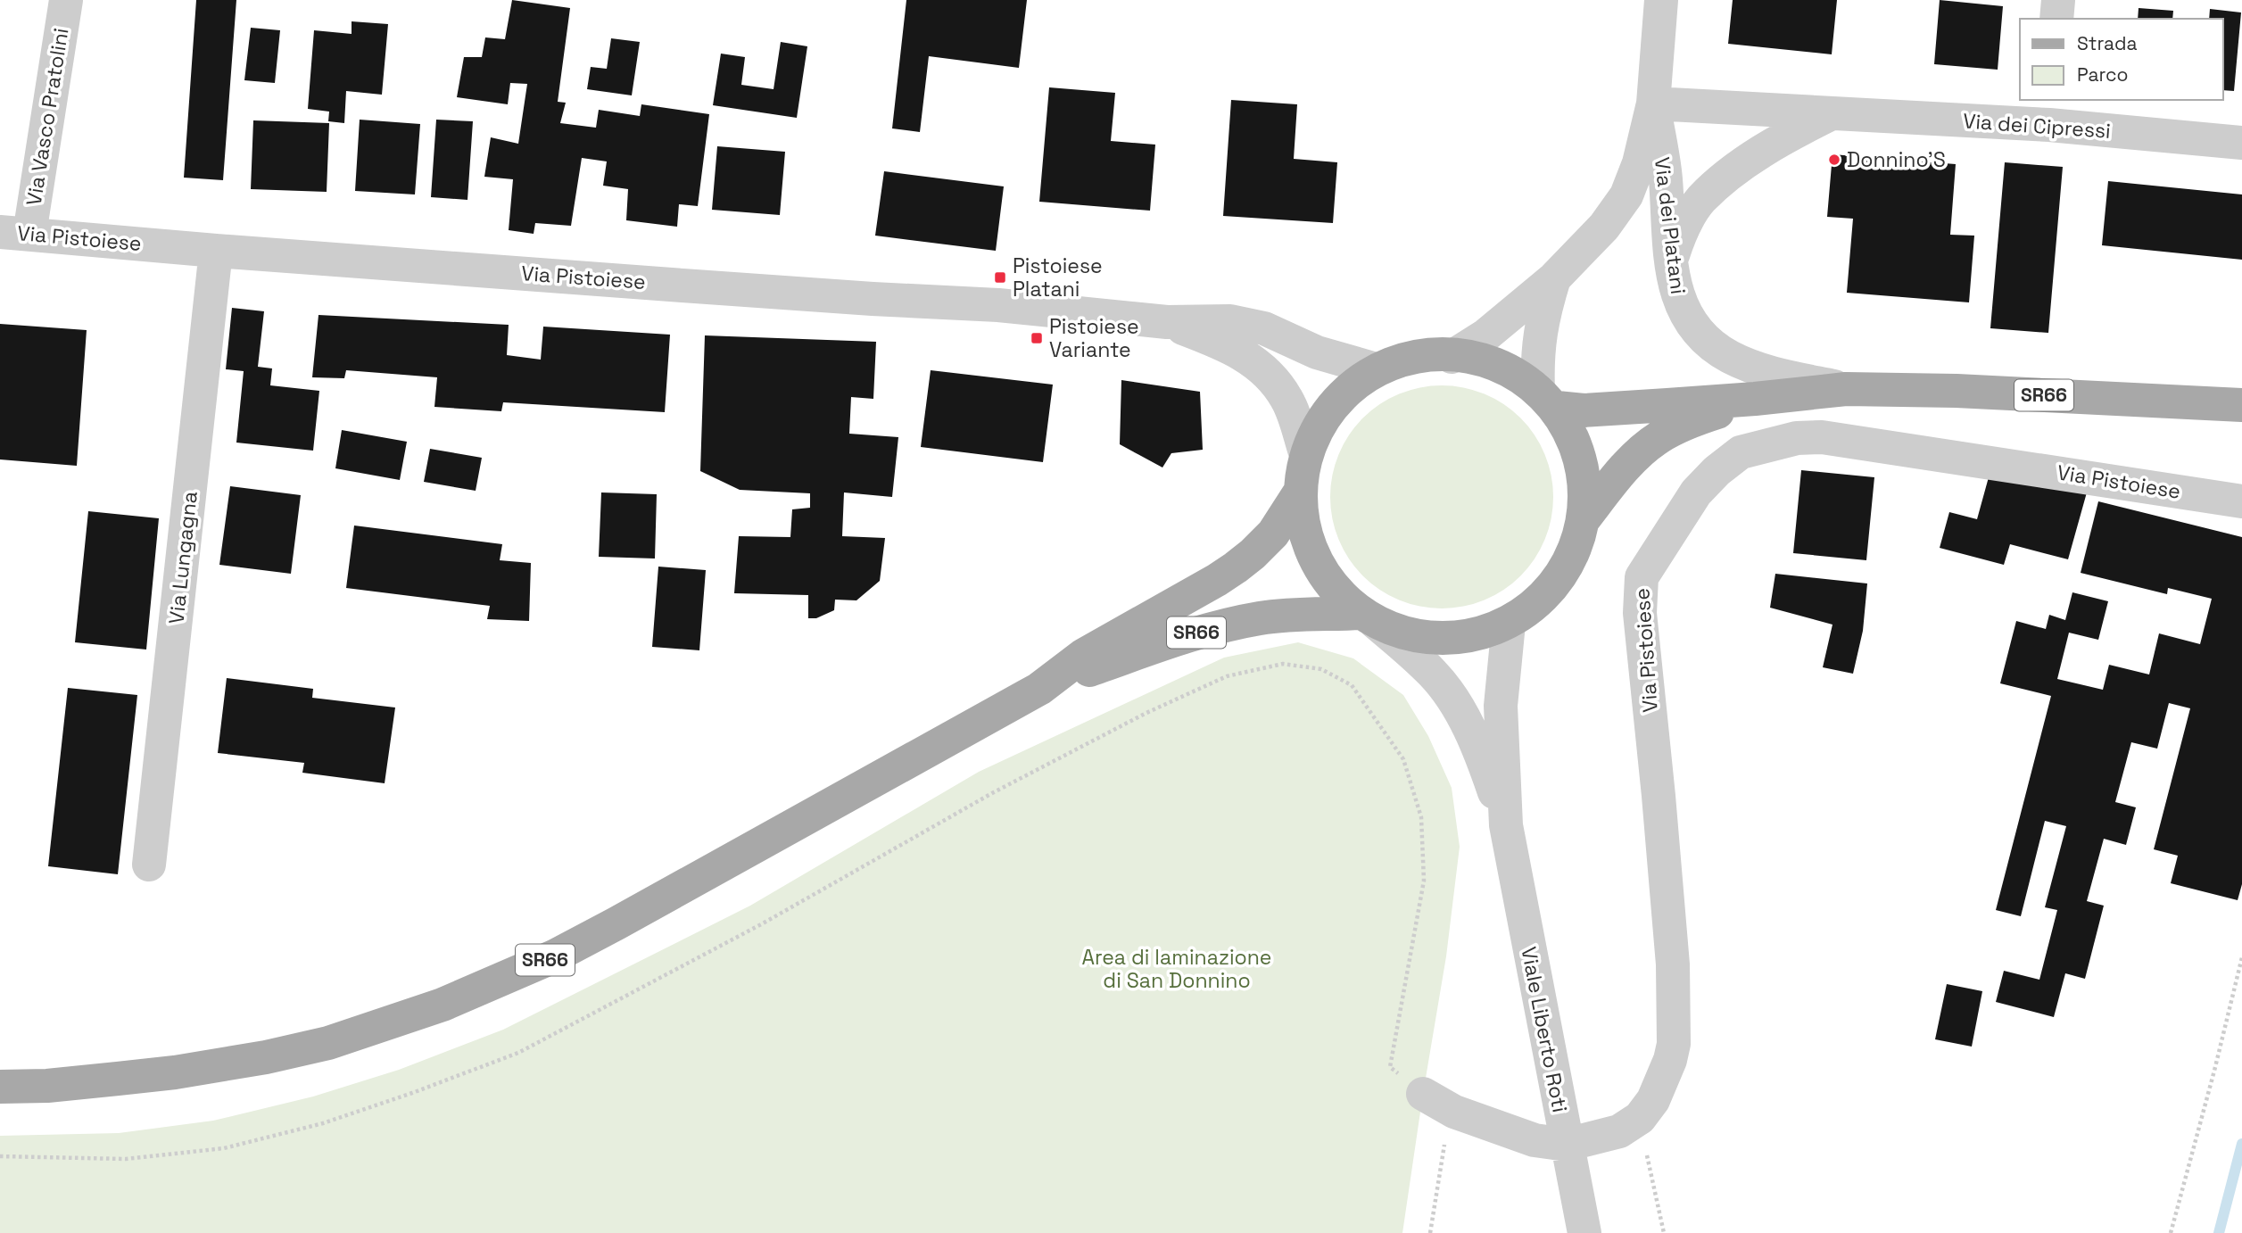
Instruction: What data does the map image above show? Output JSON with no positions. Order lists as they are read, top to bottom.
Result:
{
  "streets": {
    "main road": ["Via Pistoiese", "SR66"],
    "street": [
      "Via Vasco Pratolini",
      "Via dei Cipressi",
      "Via dei Platani",
      "Via Lungagna",
      "Viale Liberto Roti"
    ]
  },
  "crossings": [
    ["Via Vasco Pratolini", "Via Pistoiese"],
    ["Via dei Cipressi", "Via dei Platani"],
    ["Via dei Platani", "Via Pistoiese"],
    ["Via Pistoiese", "SR66"],
    ["Via Pistoiese", "Via Lungagna"],
    ["Via Pistoiese", "Viale Liberto Roti"],
    ["SR66", "Viale Liberto Roti"]
  ],
  "parks": ["Area di laminazione di San Donnino"],
  "places": {
    "other": ["Donnino'S"],
    "transit": ["Pistoiese Platani", "Pistoiese Variante"]
  },
  "legend": ["Strada", "Parco"]
}
